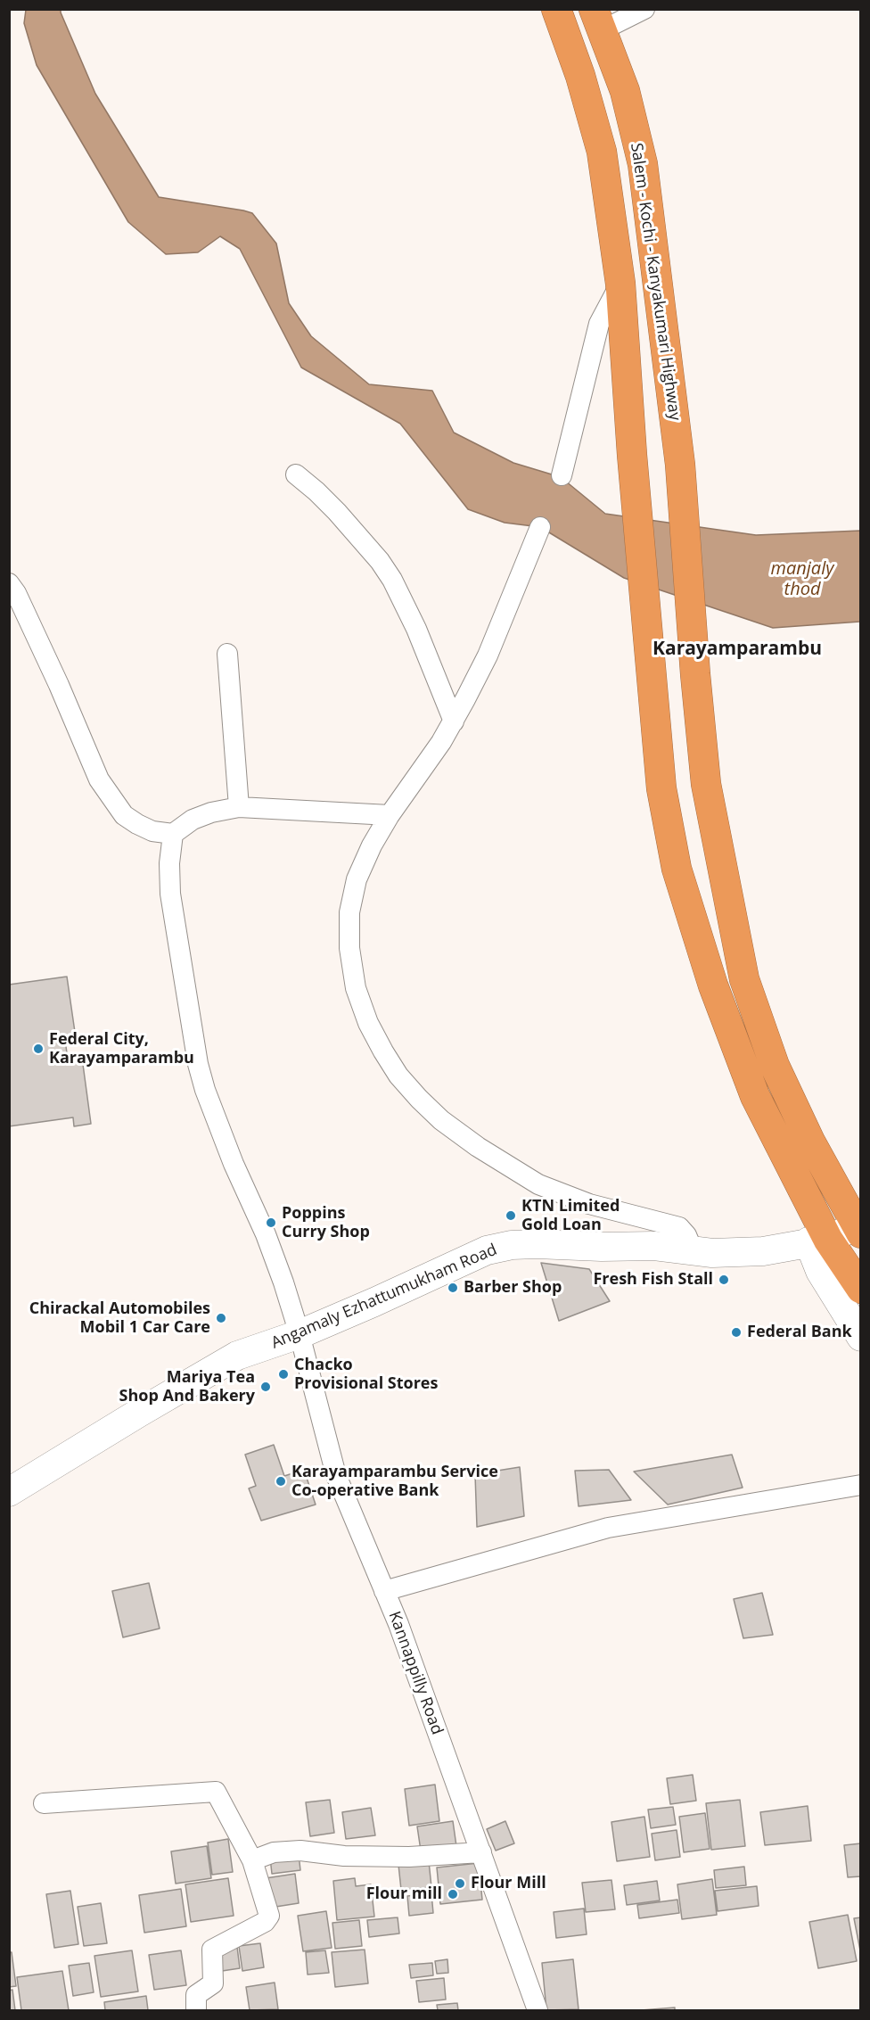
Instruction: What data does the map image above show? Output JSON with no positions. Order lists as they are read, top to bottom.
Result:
{
  "streets": {
    "highway": ["Salem - Kochi - Kanyakumari Highway"],
    "street": ["Angamaly Ezhattumukham Road", "Kannappilly Road"]
  },
  "crossings": [
    ["Salem - Kochi - Kanyakumari Highway", "Angamaly Ezhattumukham Road"],
    ["Angamaly Ezhattumukham Road", "Kannappilly Road"]
  ],
  "districts": ["Karayamparambu"],
  "water": ["manjaly thod"],
  "places": [
    "Federal City, Karayamparambu",
    "KTN Limited Gold Loan",
    "Poppins Curry Shop",
    "Fresh Fish Stall",
    "Barber Shop",
    "Chirackal Automobiles Mobil 1 Car Care",
    "Federal Bank",
    "Chacko Provisional Stores",
    "Mariya Tea Shop And Bakery",
    "Karayamparambu Service Co-operative Bank",
    "Flour Mill",
    "Flour mill"
  ]
}
